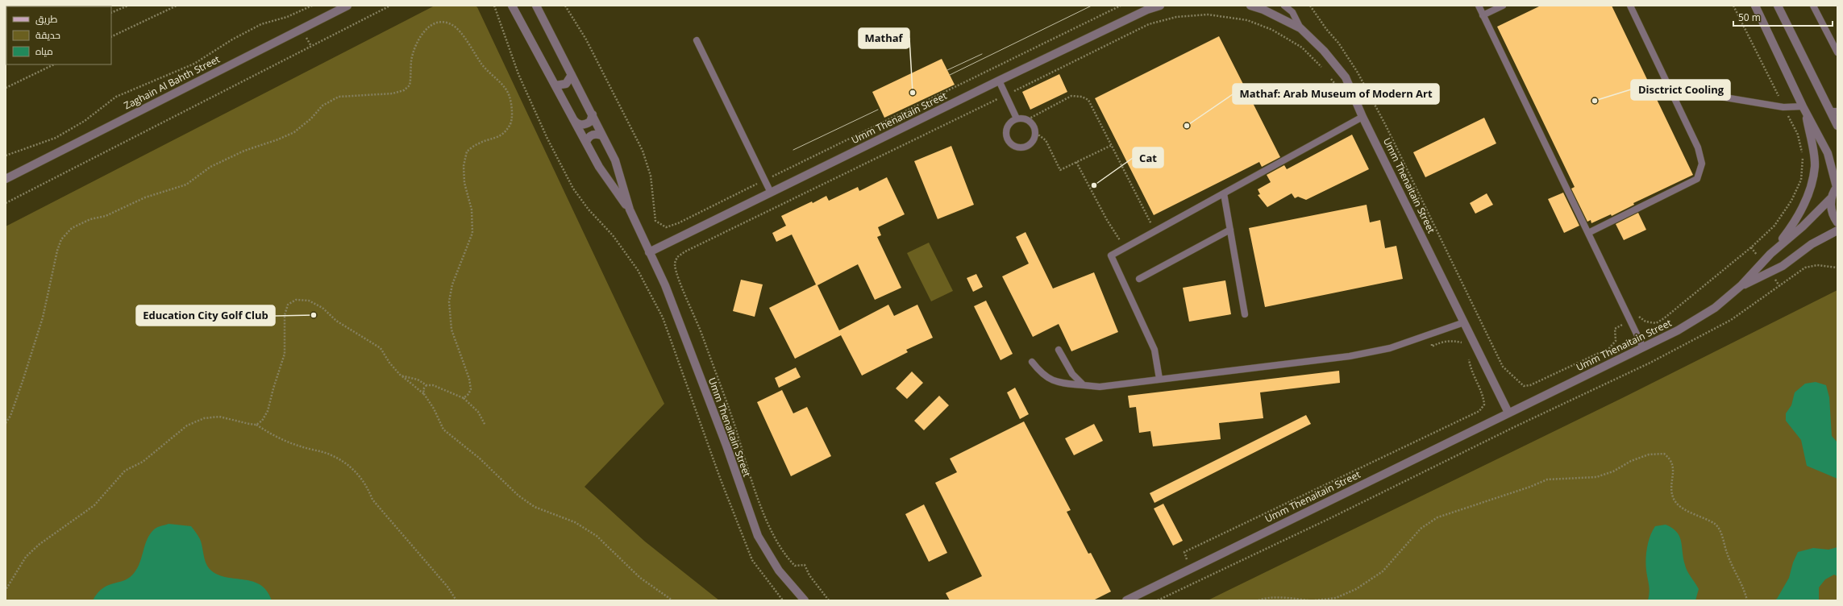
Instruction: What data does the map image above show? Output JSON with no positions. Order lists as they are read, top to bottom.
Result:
{
  "streets": {
    "street": ["Zaghain Al Bahth Street", "Umm Thenaitain Street"]
  },
  "places": [
    "Mathaf",
    "Disctrict Cooling",
    "Mathaf: Arab Museum of Modern Art",
    "Cat",
    "Education City Golf Club"
  ],
  "legend": ["طريق", "حديقة", "مياه"],
  "scale_bar": "50 m"
}
